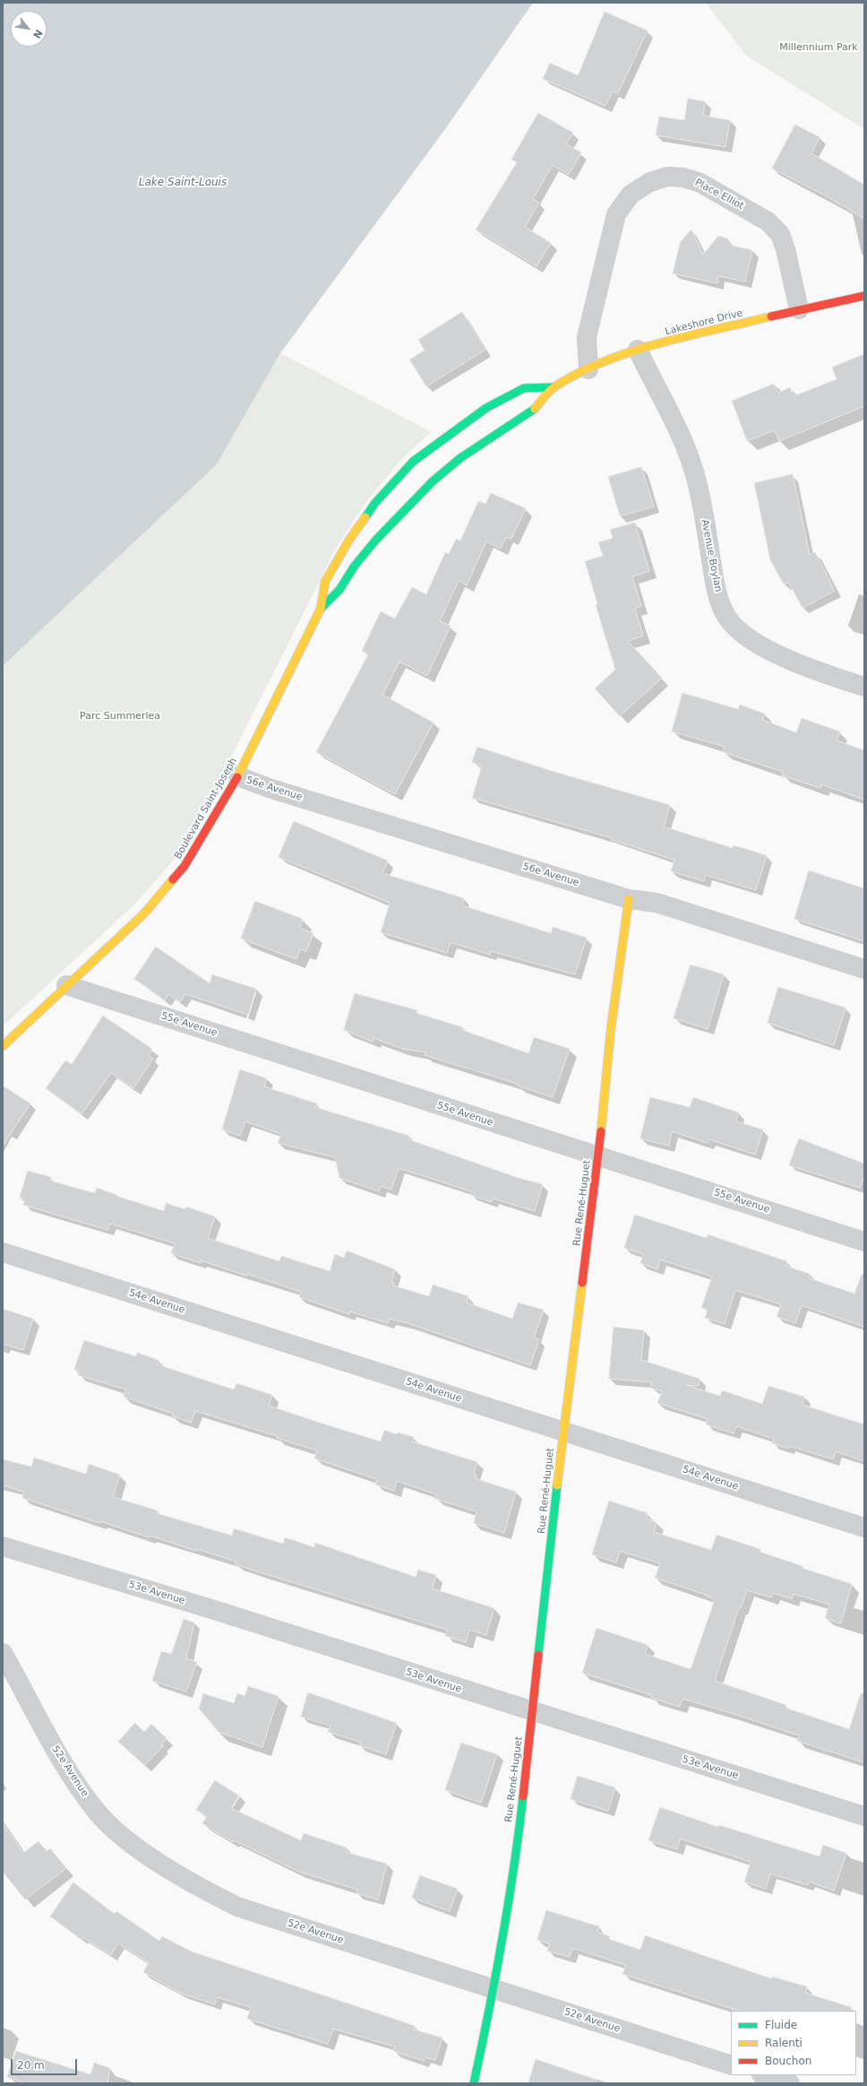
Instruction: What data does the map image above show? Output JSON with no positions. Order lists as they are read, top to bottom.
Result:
{
  "streets": {
    "street": [
      "Place Elliot",
      "Lakeshore Drive",
      "Avenue Boylan",
      "56e Avenue",
      "Boulevard Saint-Joseph",
      "55e Avenue",
      "Rue René-Huguet",
      "54e Avenue",
      "53e Avenue",
      "52e Avenue"
    ]
  },
  "crossings": [
    ["Place Elliot", "Lakeshore Drive"],
    ["Lakeshore Drive", "Avenue Boylan"],
    ["Lakeshore Drive", "Boulevard Saint-Joseph"],
    ["56e Avenue", "Boulevard Saint-Joseph"],
    ["56e Avenue", "Rue René-Huguet"],
    ["Boulevard Saint-Joseph", "55e Avenue"],
    ["55e Avenue", "Rue René-Huguet"],
    ["Rue René-Huguet", "54e Avenue"],
    ["Rue René-Huguet", "53e Avenue"],
    ["Rue René-Huguet", "52e Avenue"]
  ],
  "water": ["Lake Saint-Louis"],
  "parks": ["Millennium Park", "Parc Summerlea"],
  "legend": ["Fluide", "Ralenti", "Bouchon"],
  "scale_bar": "20 m",
  "north": "bottom right"
}
